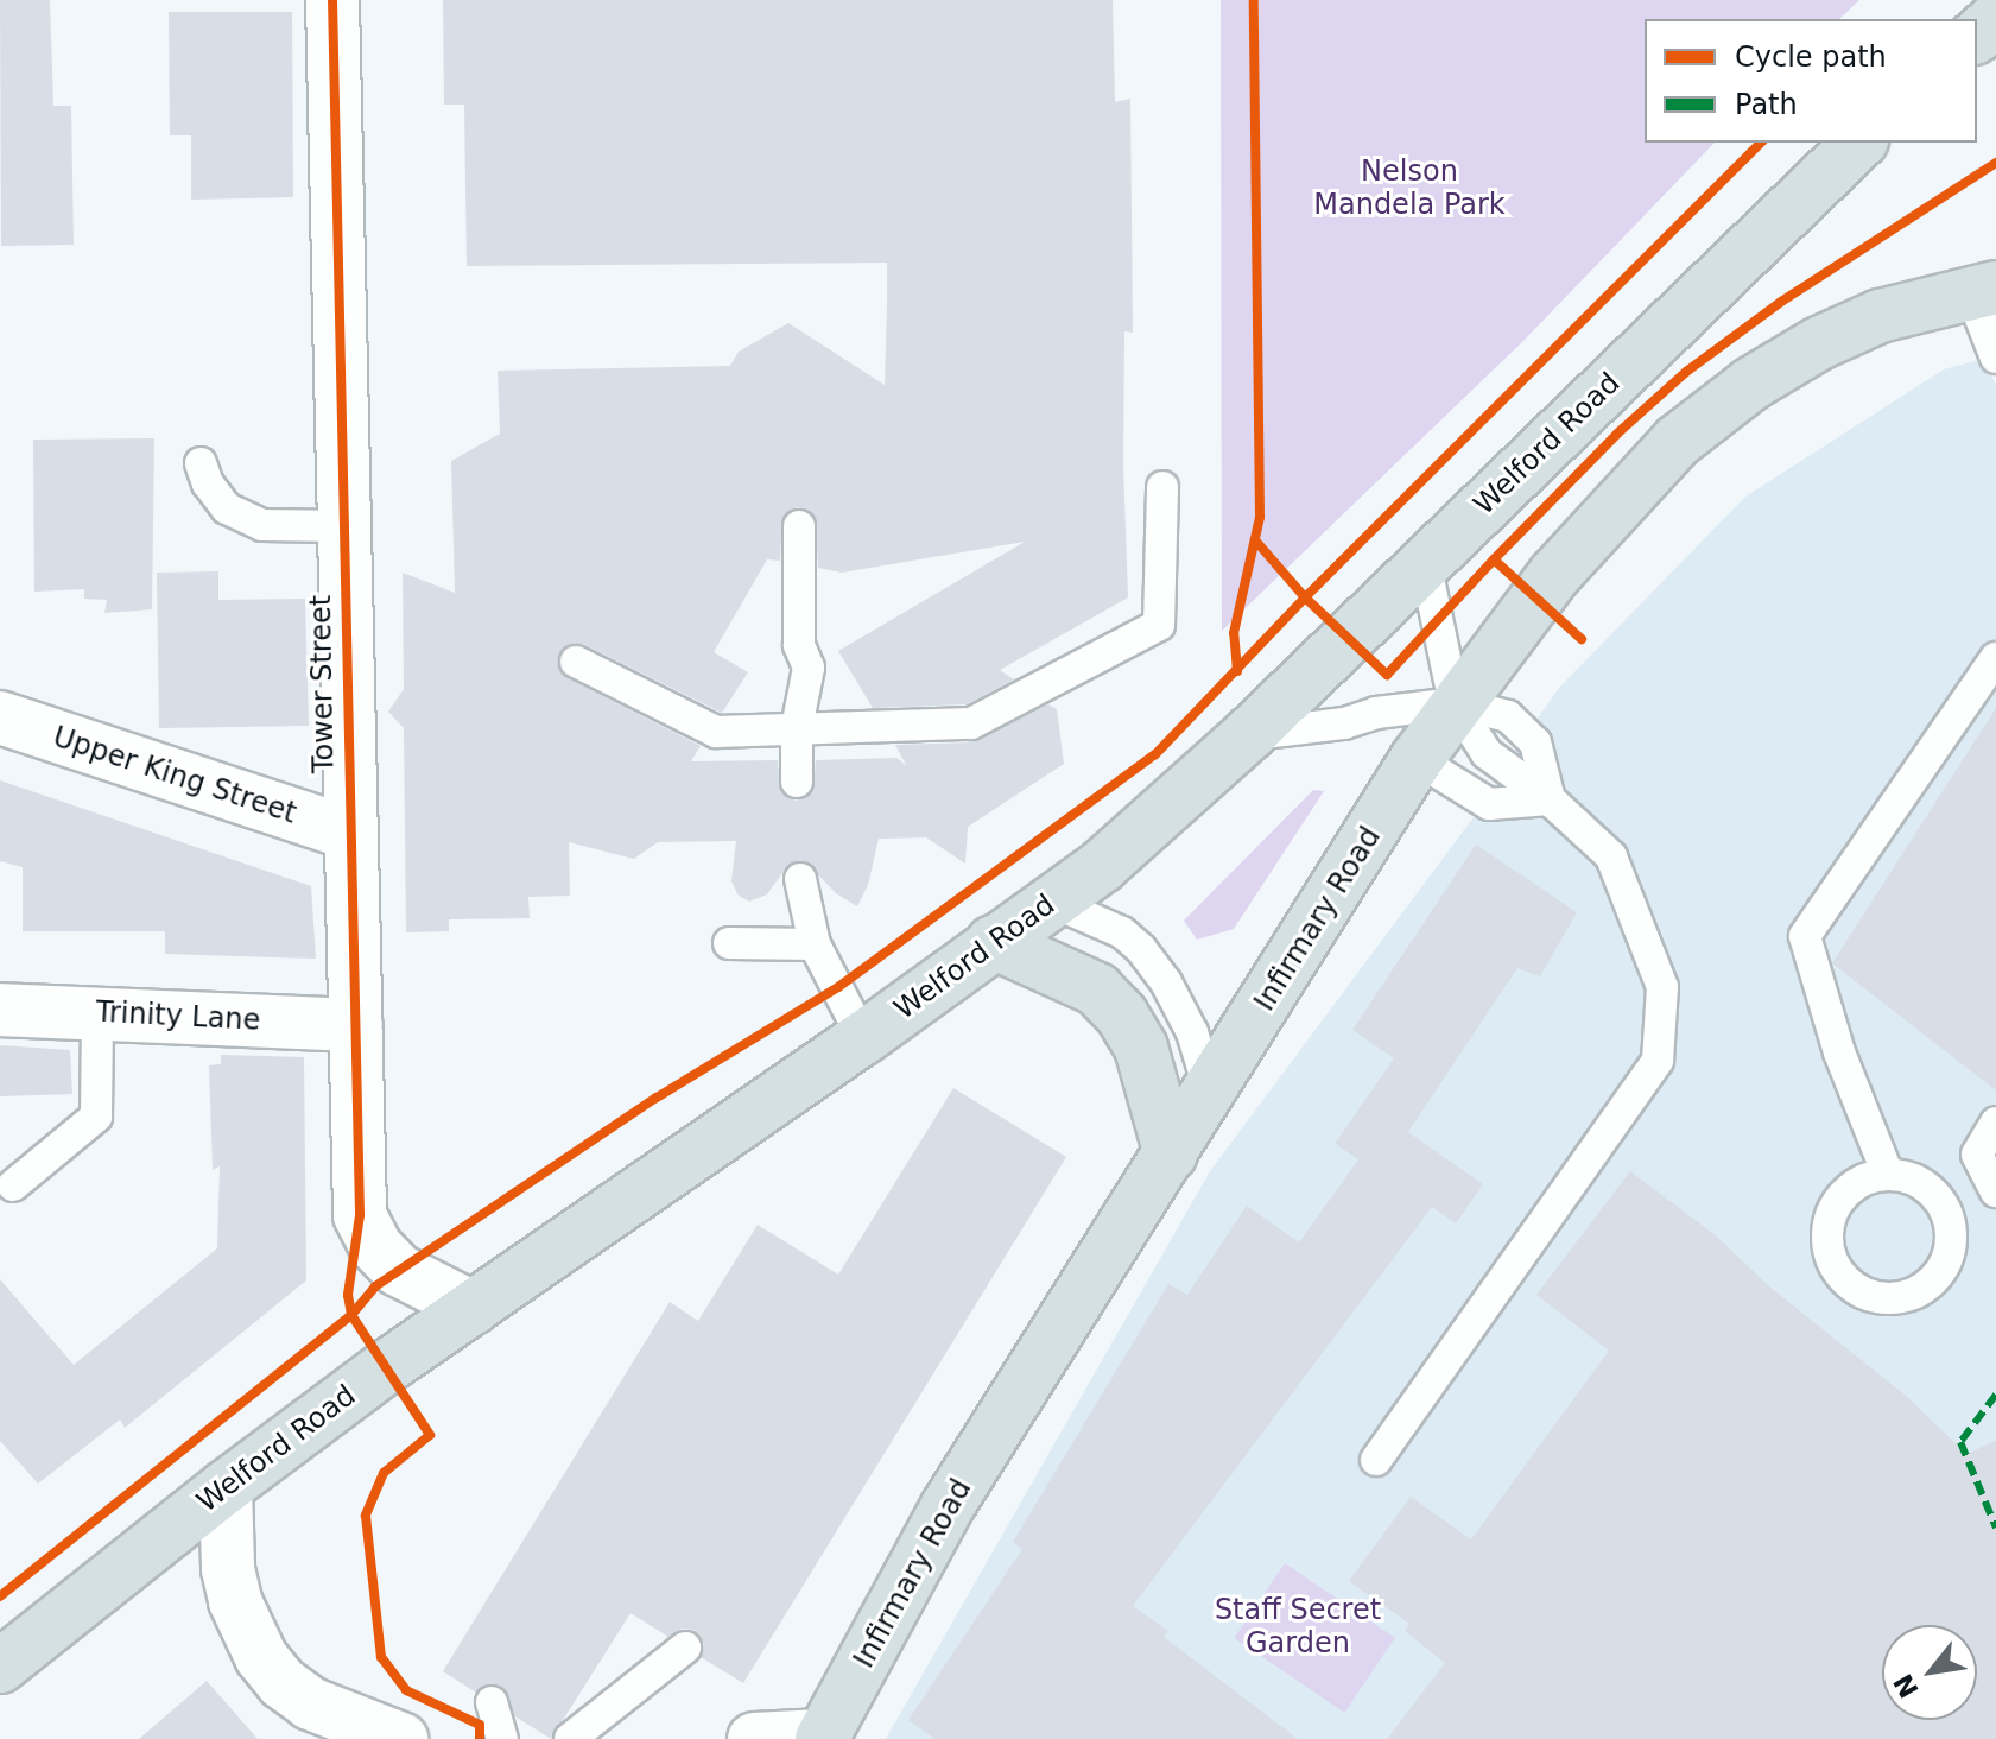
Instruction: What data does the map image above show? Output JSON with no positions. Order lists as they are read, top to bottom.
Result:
{
  "streets": {
    "main road": ["Welford Road", "Infirmary Road"],
    "street": ["Tower Street", "Upper King Street", "Trinity Lane"]
  },
  "crossings": [
    ["Welford Road", "Tower Street"],
    ["Tower Street", "Upper King Street"],
    ["Tower Street", "Trinity Lane"]
  ],
  "parks": ["Nelson Mandela Park", "Staff Secret Garden"],
  "legend": ["Cycle path", "Path"],
  "north": "bottom left"
}
